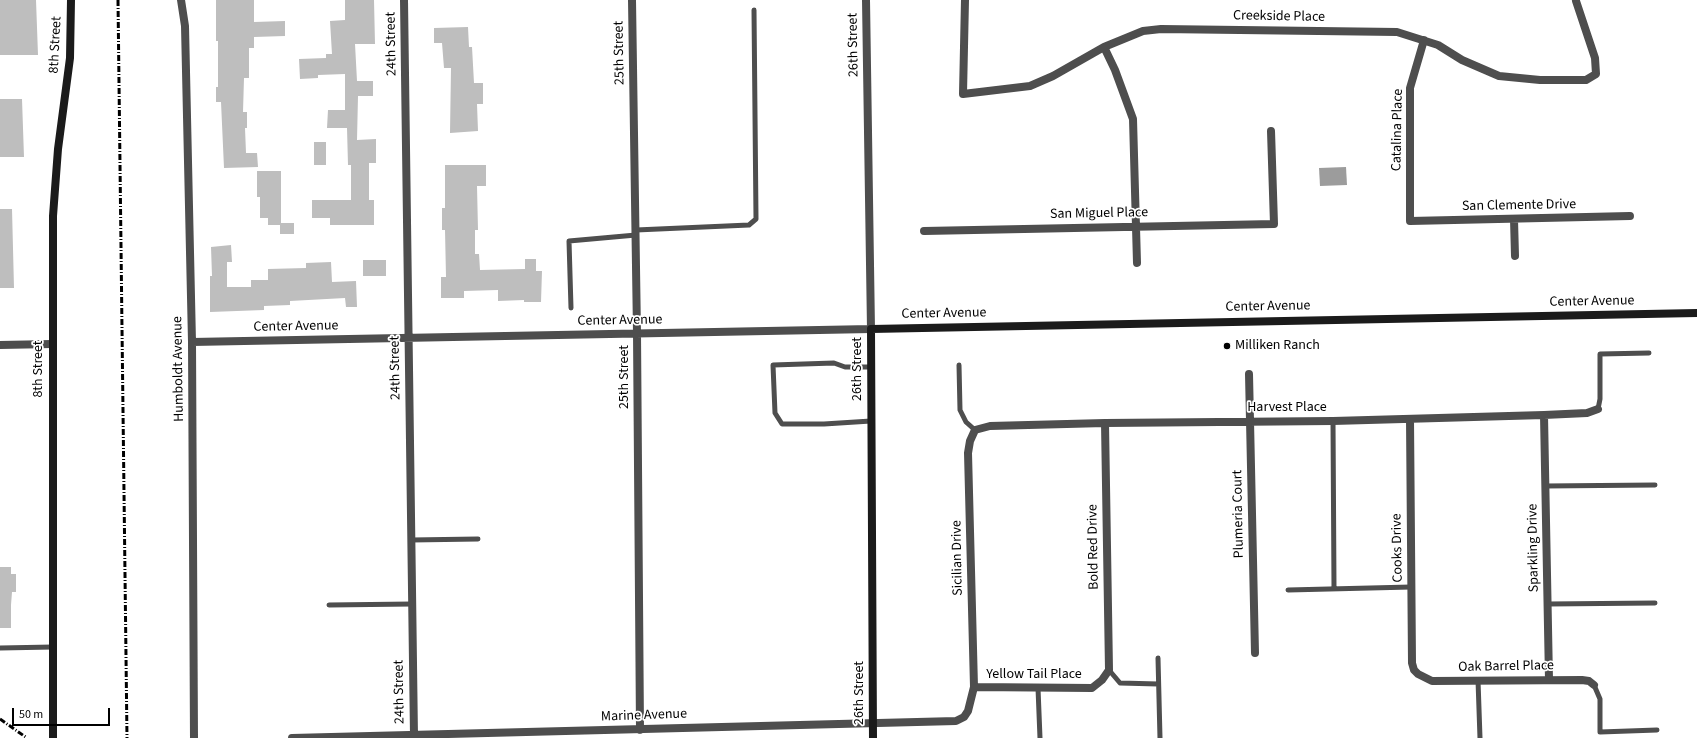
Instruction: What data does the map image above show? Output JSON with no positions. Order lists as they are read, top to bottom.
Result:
{
  "streets": {
    "street": [
      "Creekside Place",
      "24th Street",
      "8th Street",
      "26th Street",
      "25th Street",
      "Catalina Place",
      "San Clemente Drive",
      "San Miguel Place",
      "Center Avenue",
      "Humboldt Avenue",
      "Harvest Place",
      "Plumeria Court",
      "Bold Red Drive",
      "Cooks Drive",
      "Sparkling Drive",
      "Sicilian Drive",
      "Oak Barrel Place",
      "Yellow Tail Place",
      "Marine Avenue"
    ]
  },
  "crossings": [
    ["Creekside Place", "Catalina Place"],
    ["24th Street", "Center Avenue"],
    ["24th Street", "Marine Avenue"],
    ["26th Street", "Center Avenue"],
    ["26th Street", "Marine Avenue"],
    ["25th Street", "Center Avenue"],
    ["25th Street", "Marine Avenue"],
    ["Catalina Place", "San Clemente Drive"],
    ["Center Avenue", "Humboldt Avenue"],
    ["Harvest Place", "Plumeria Court"],
    ["Harvest Place", "Bold Red Drive"],
    ["Harvest Place", "Cooks Drive"],
    ["Harvest Place", "Sparkling Drive"],
    ["Harvest Place", "Sicilian Drive"],
    ["Bold Red Drive", "Yellow Tail Place"],
    ["Cooks Drive", "Oak Barrel Place"],
    ["Sparkling Drive", "Oak Barrel Place"],
    ["Sicilian Drive", "Yellow Tail Place"],
    ["Sicilian Drive", "Marine Avenue"],
    ["Yellow Tail Place", "Marine Avenue"]
  ],
  "places": ["Milliken Ranch"],
  "scale_bar": "50 m"
}
